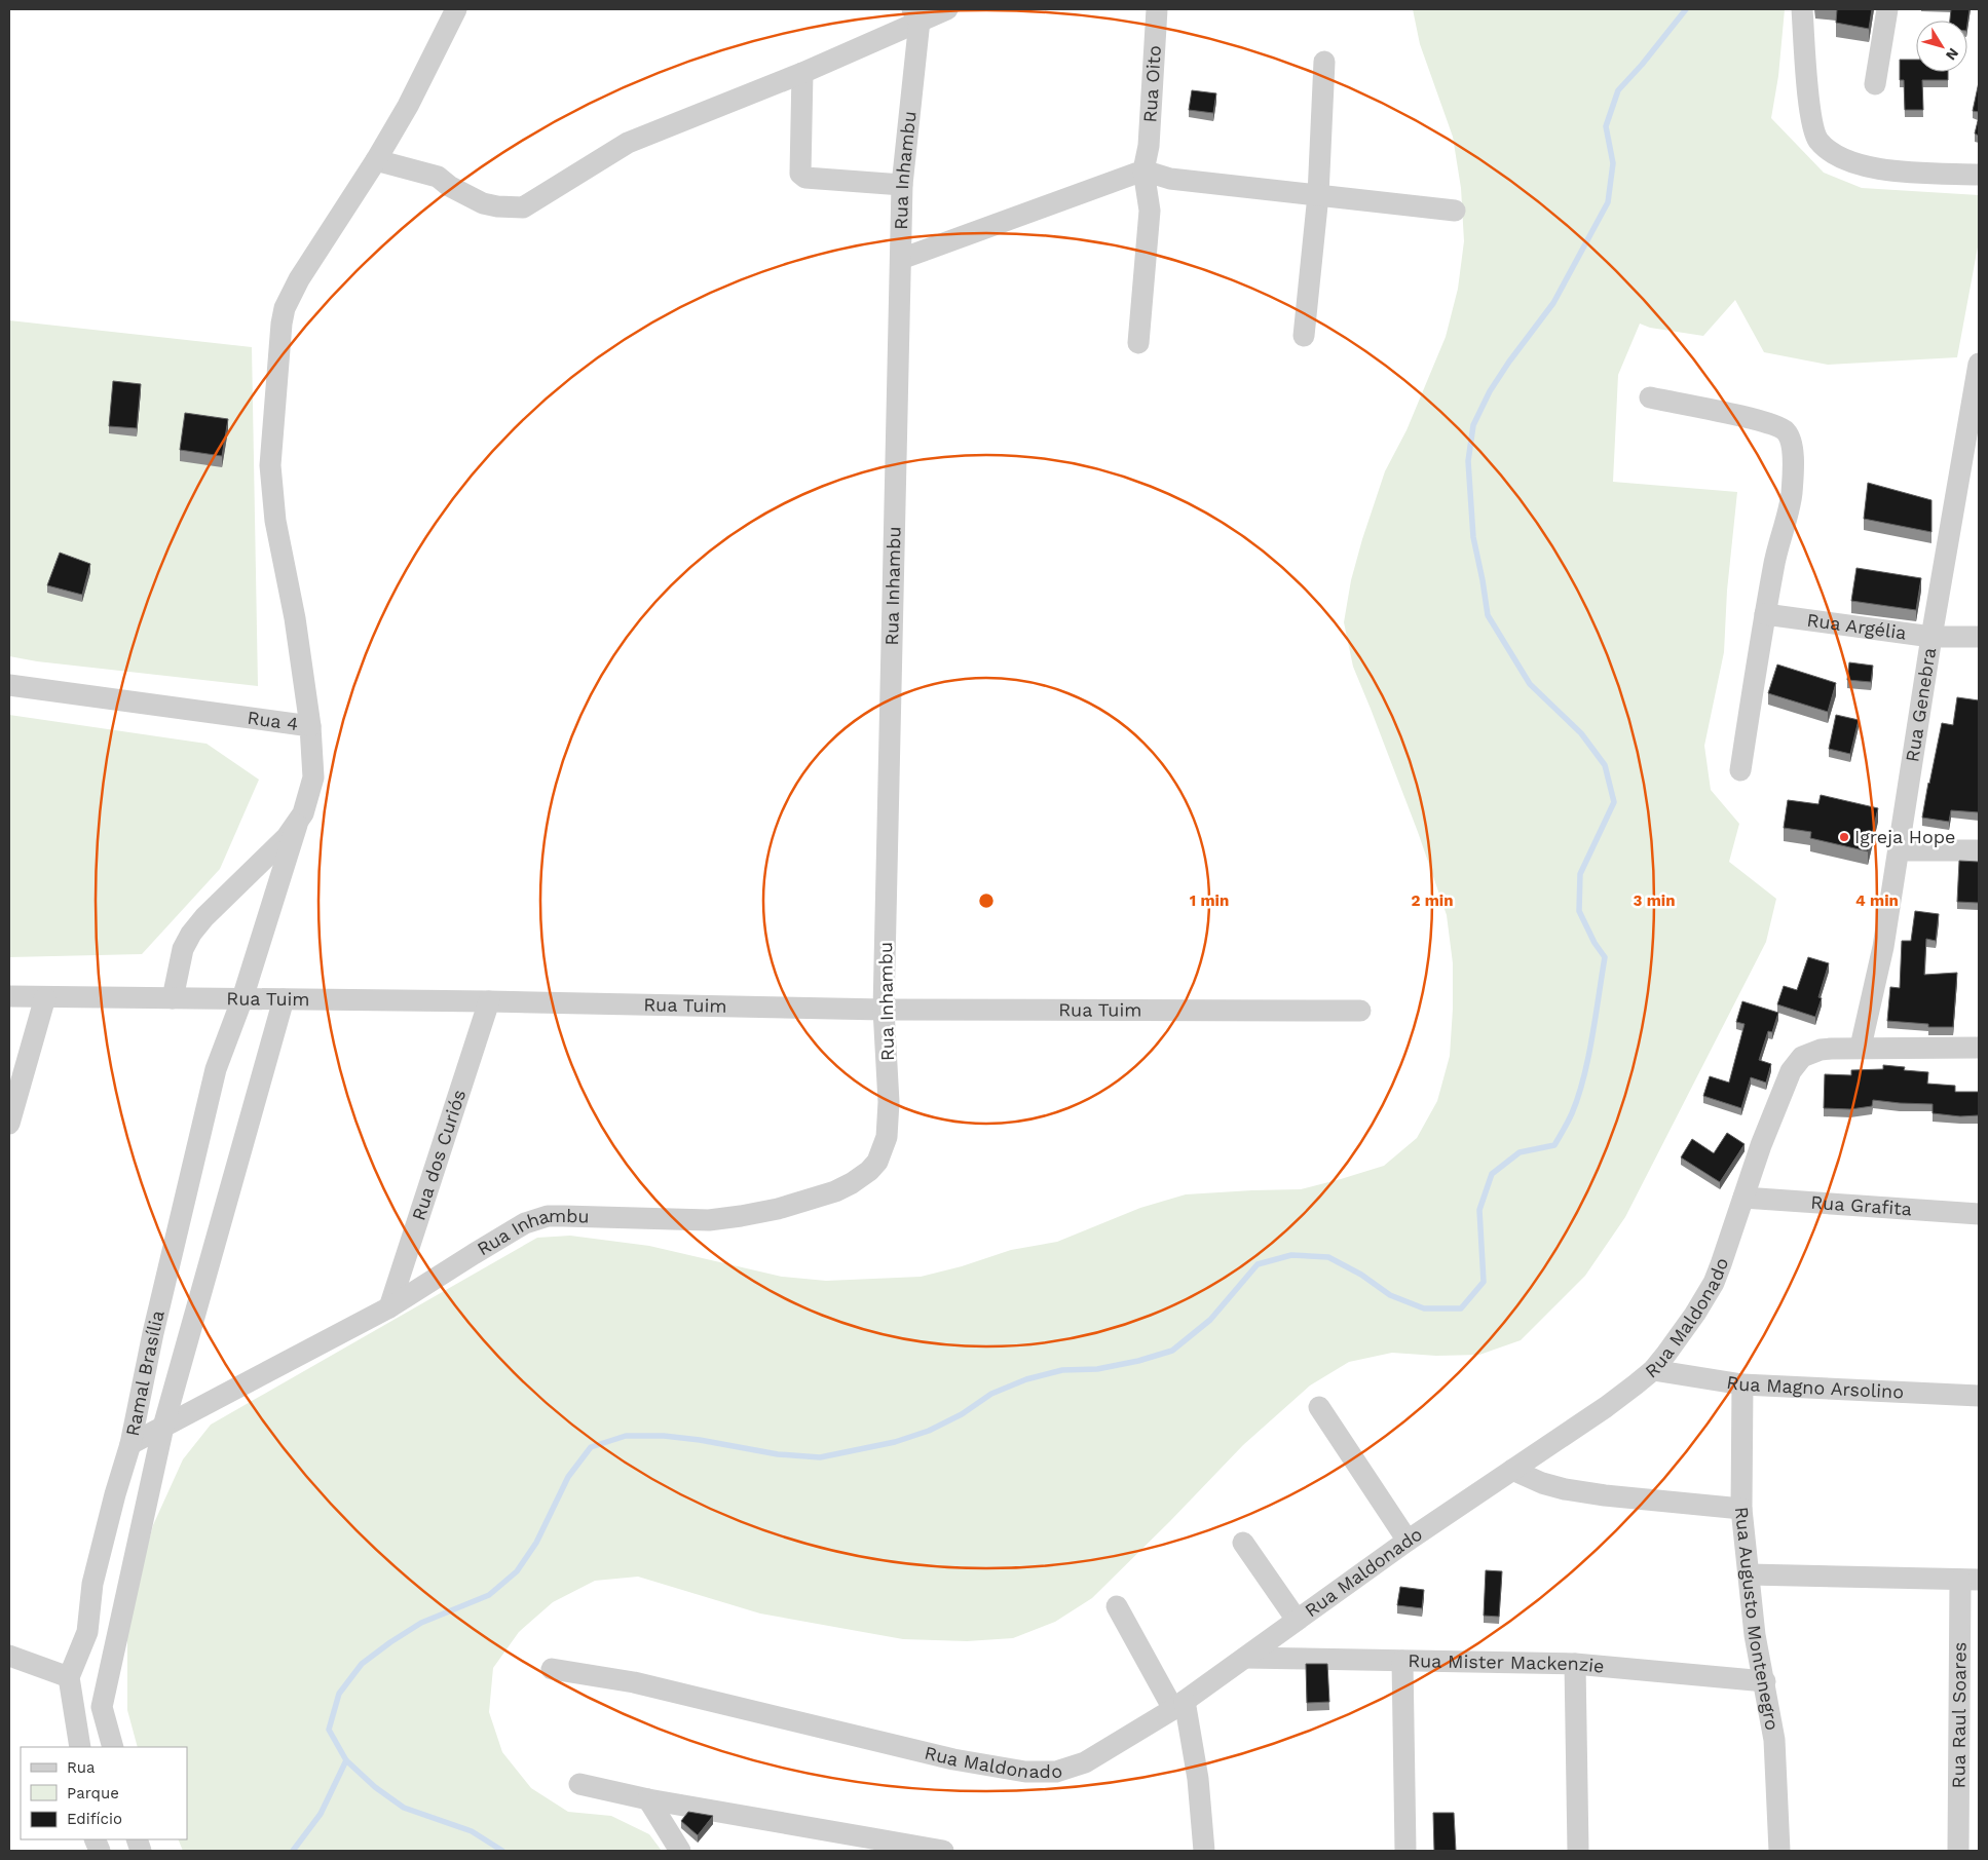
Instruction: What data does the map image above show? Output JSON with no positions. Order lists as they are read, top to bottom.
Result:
{
  "streets": {
    "street": [
      "Rua Oito",
      "Rua Inhambu",
      "Rua Argélia",
      "Rua Genebra",
      "Rua 4",
      "Rua Tuim",
      "Rua dos Curiós",
      "Rua Grafita",
      "Rua Maldonado",
      "Ramal Brasília",
      "Rua Magno Arsolino",
      "Rua Augusto Montenegro",
      "Rua Mister Mackenzie",
      "Rua Raul Soares"
    ]
  },
  "crossings": [
    ["Rua Inhambu", "Rua Tuim"],
    ["Rua Inhambu", "Rua dos Curiós"],
    ["Rua Inhambu", "Ramal Brasília"],
    ["Rua Argélia", "Rua Genebra"],
    ["Rua Genebra", "Rua Maldonado"],
    ["Rua 4", "Rua Tuim"],
    ["Rua 4", "Ramal Brasília"],
    ["Rua Tuim", "Rua dos Curiós"],
    ["Rua Tuim", "Ramal Brasília"],
    ["Rua Grafita", "Rua Maldonado"],
    ["Rua Maldonado", "Rua Magno Arsolino"],
    ["Rua Maldonado", "Rua Mister Mackenzie"],
    ["Rua Magno Arsolino", "Rua Augusto Montenegro"],
    ["Rua Augusto Montenegro", "Rua Mister Mackenzie"]
  ],
  "places": ["Igreja Hope"],
  "legend": ["Rua", "Parque", "Edifício"],
  "north": "bottom right",
  "rings": [
    "1 min",
    "2 min",
    "3 min",
    "4 min"
  ]
}
